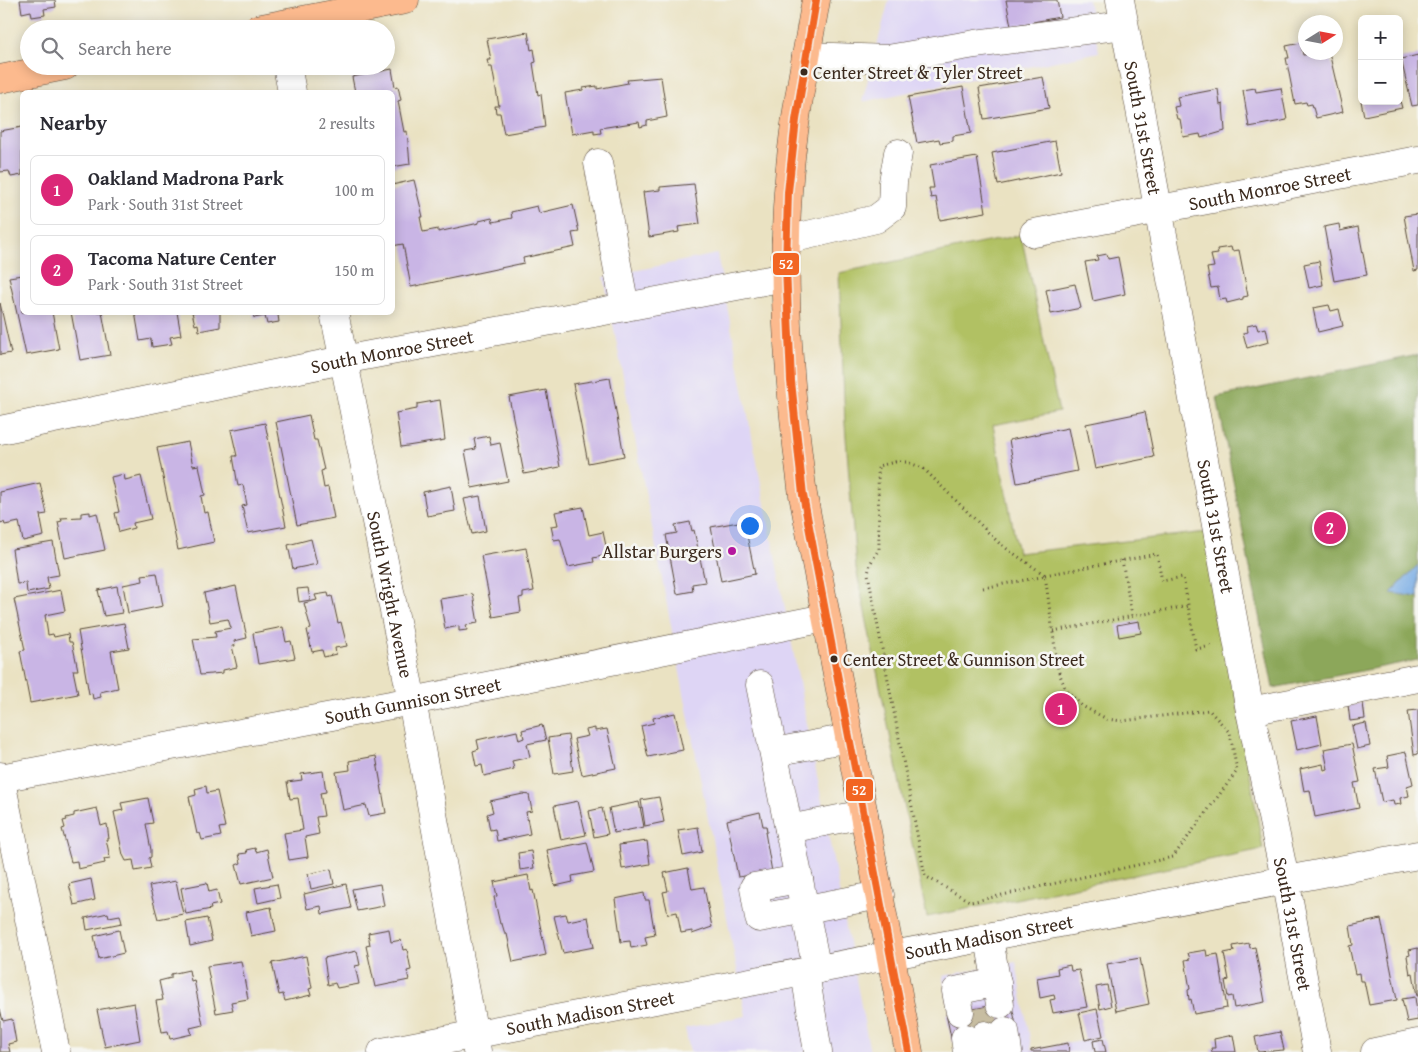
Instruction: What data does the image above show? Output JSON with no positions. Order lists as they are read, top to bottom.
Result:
{
  "streets": {
    "street": [
      "South 31st Street",
      "South Monroe Street",
      "South Wright Avenue",
      "South Gunnison Street",
      "South Madison Street"
    ]
  },
  "crossings": [
    ["South 31st Street", "South Monroe Street"],
    ["South 31st Street", "South Madison Street"],
    ["South Monroe Street", "South Wright Avenue"],
    ["South Wright Avenue", "South Gunnison Street"],
    ["South Wright Avenue", "South Madison Street"]
  ],
  "places": ["Center Street & Tyler Street", "Allstar Burgers", "Center Street & Gunnison Street"],
  "lines": ["transit line 52"],
  "north": "right",
  "page": {
    "map_buttons": ["+", "−"],
    "search": "Search here",
    "heading": ["Nearby", "2 results"],
    "list": [
      {
        "mark": "1",
        "name": "Oakland Madrona Park",
        "note": "Park · South 31st Street",
        "value": "100 m"
      },
      {
        "mark": "2",
        "name": "Tacoma Nature Center",
        "note": "Park · South 31st Street",
        "value": "150 m"
      }
    ],
    "pins": ["2", "1"]
  }
}
